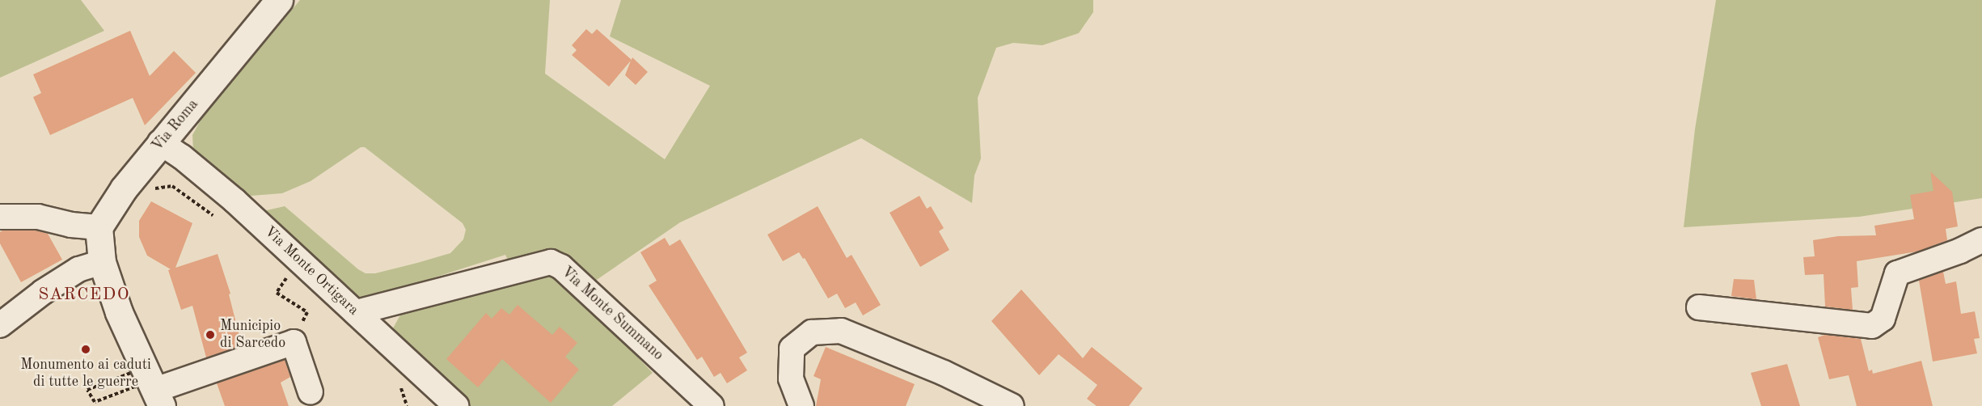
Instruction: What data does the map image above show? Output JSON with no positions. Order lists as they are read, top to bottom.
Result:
{
  "streets": {
    "street": ["Via Roma", "Via Monte Ortigara", "Via Monte Summano"]
  },
  "crossings": [
    ["Via Roma", "Via Monte Ortigara"],
    ["Via Monte Ortigara", "Via Monte Summano"]
  ],
  "districts": ["SARCEDO"],
  "places": ["Municipio di Sarcedo", "Monumento ai caduti di tutte le guerre"]
}
